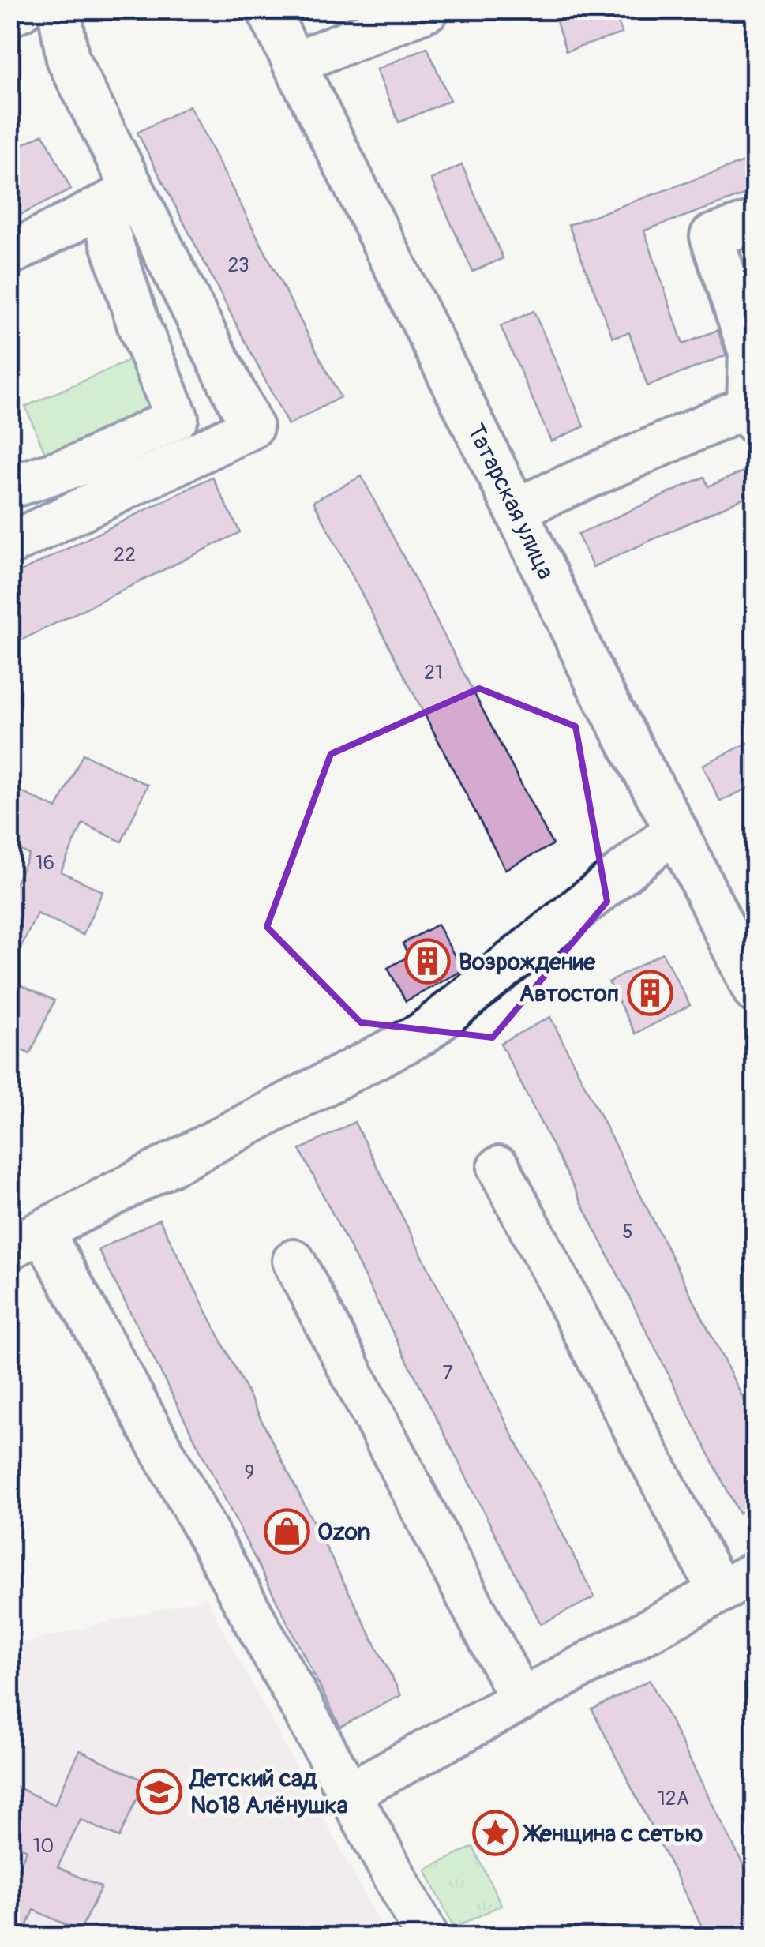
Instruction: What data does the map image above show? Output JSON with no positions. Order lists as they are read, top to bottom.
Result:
{
  "streets": {
    "street": ["Татарская улица"]
  },
  "places": {
    "building": ["Возрождение", "Автостоп"],
    "shop": ["Ozon"],
    "school or university": ["Детский сад №18 Алёнушка"],
    "place": ["Женщина с сетью"]
  },
  "house_numbers": [
    "23",
    "22",
    "21",
    "16",
    "5",
    "7",
    "9",
    "12А",
    "10"
  ]
}
